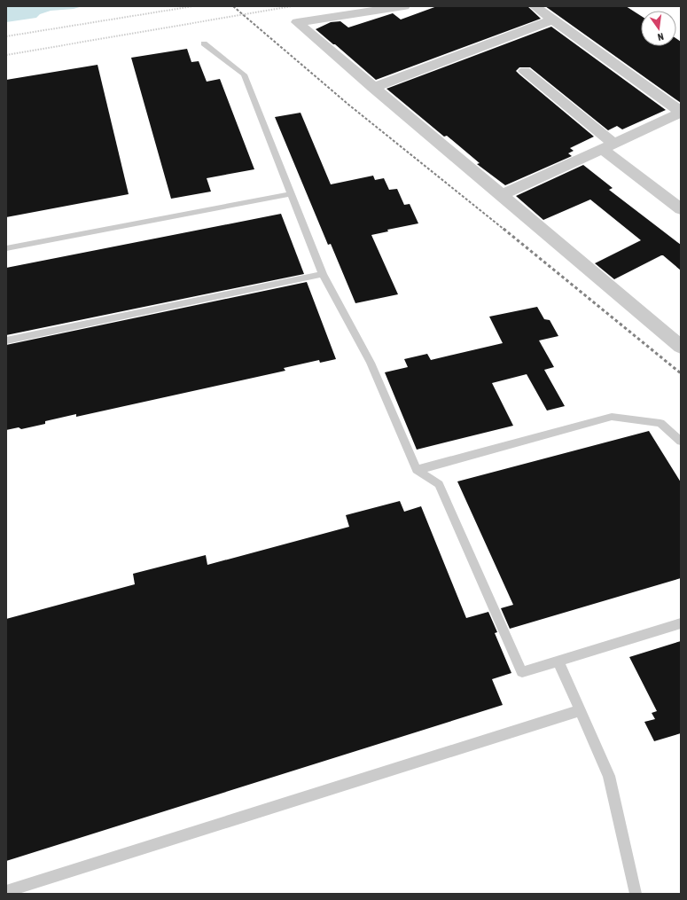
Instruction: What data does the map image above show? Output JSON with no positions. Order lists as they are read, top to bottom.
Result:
{
  "north": "bottom"
}
